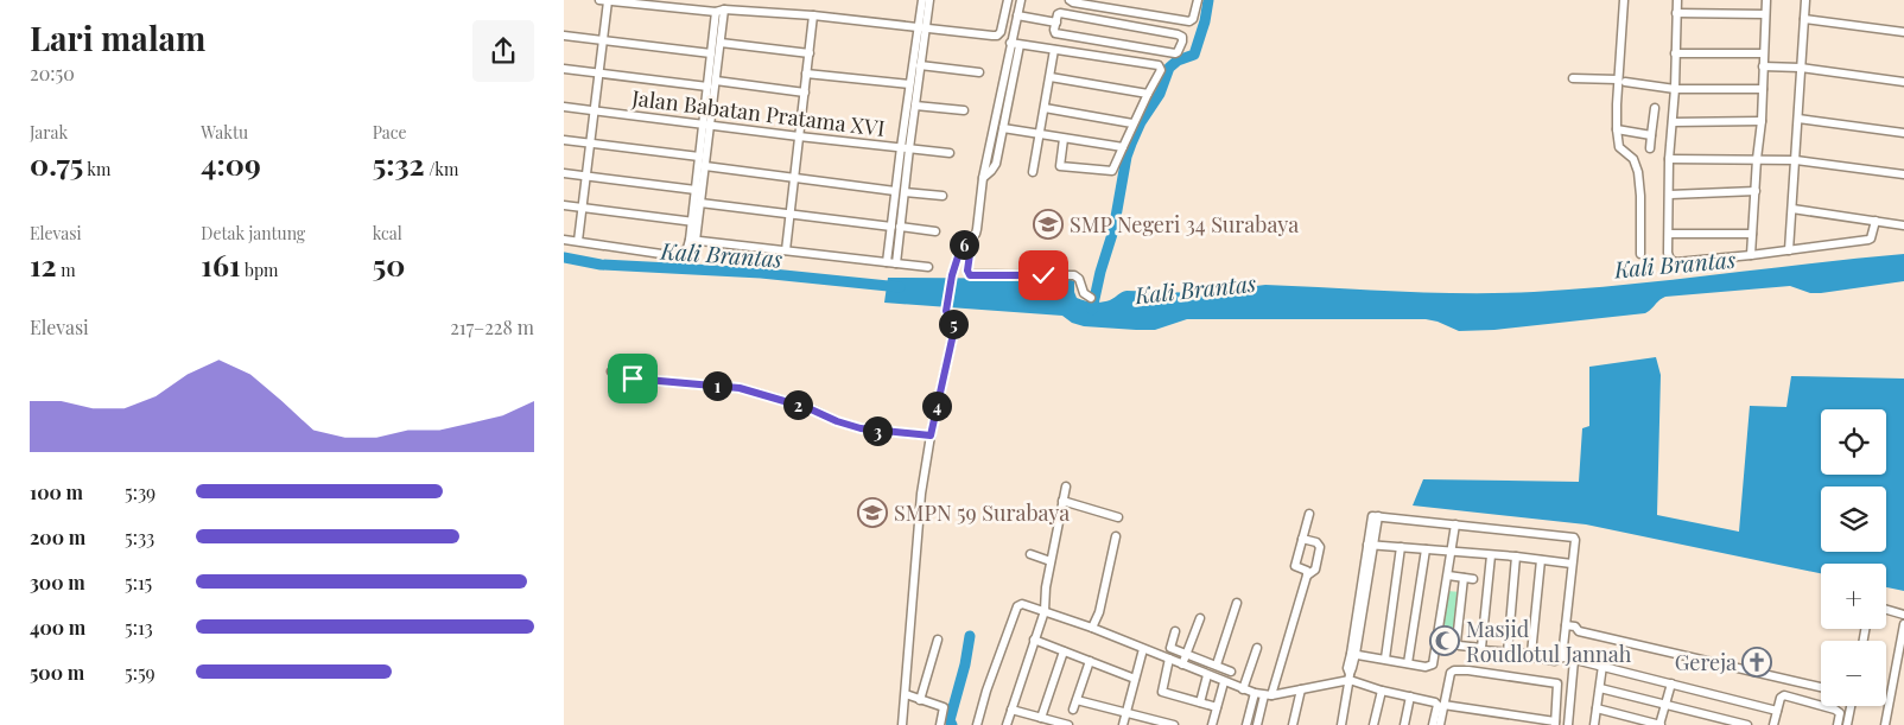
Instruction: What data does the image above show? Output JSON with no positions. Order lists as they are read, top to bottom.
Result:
{
  "streets": {
    "street": ["Jalan Babatan Pratama XVI"]
  },
  "water": ["Kali Brantas"],
  "places": {
    "school or university": ["SMP Negeri 34 Surabaya", "SMPN 59 Surabaya"],
    "mosque": ["Masjid Roudlotul Jannah"],
    "church": ["Gereja"]
  },
  "page": {
    "heading": ["Lari malam", "20:50"],
    "stats": [
      ["Jarak", "0.75 km"],
      ["Waktu", "4:09"],
      ["Pace", "5:32 /km"],
      ["Elevasi", "12 m"],
      ["Detak jantung", "161 bpm"],
      ["kcal", "50"]
    ],
    "pins": [
      "6",
      "5",
      "1",
      "2",
      "4",
      "3"
    ],
    "chart": ["Elevasi", "217–228 m"],
    "map_buttons": ["+", "−"],
    "list": [
      {
        "name": "100 m",
        "note": "5:39"
      },
      {
        "name": "200 m",
        "note": "5:33"
      },
      {
        "name": "300 m",
        "note": "5:15"
      },
      {
        "name": "400 m",
        "note": "5:13"
      },
      {
        "name": "500 m",
        "note": "5:59"
      }
    ]
  }
}
